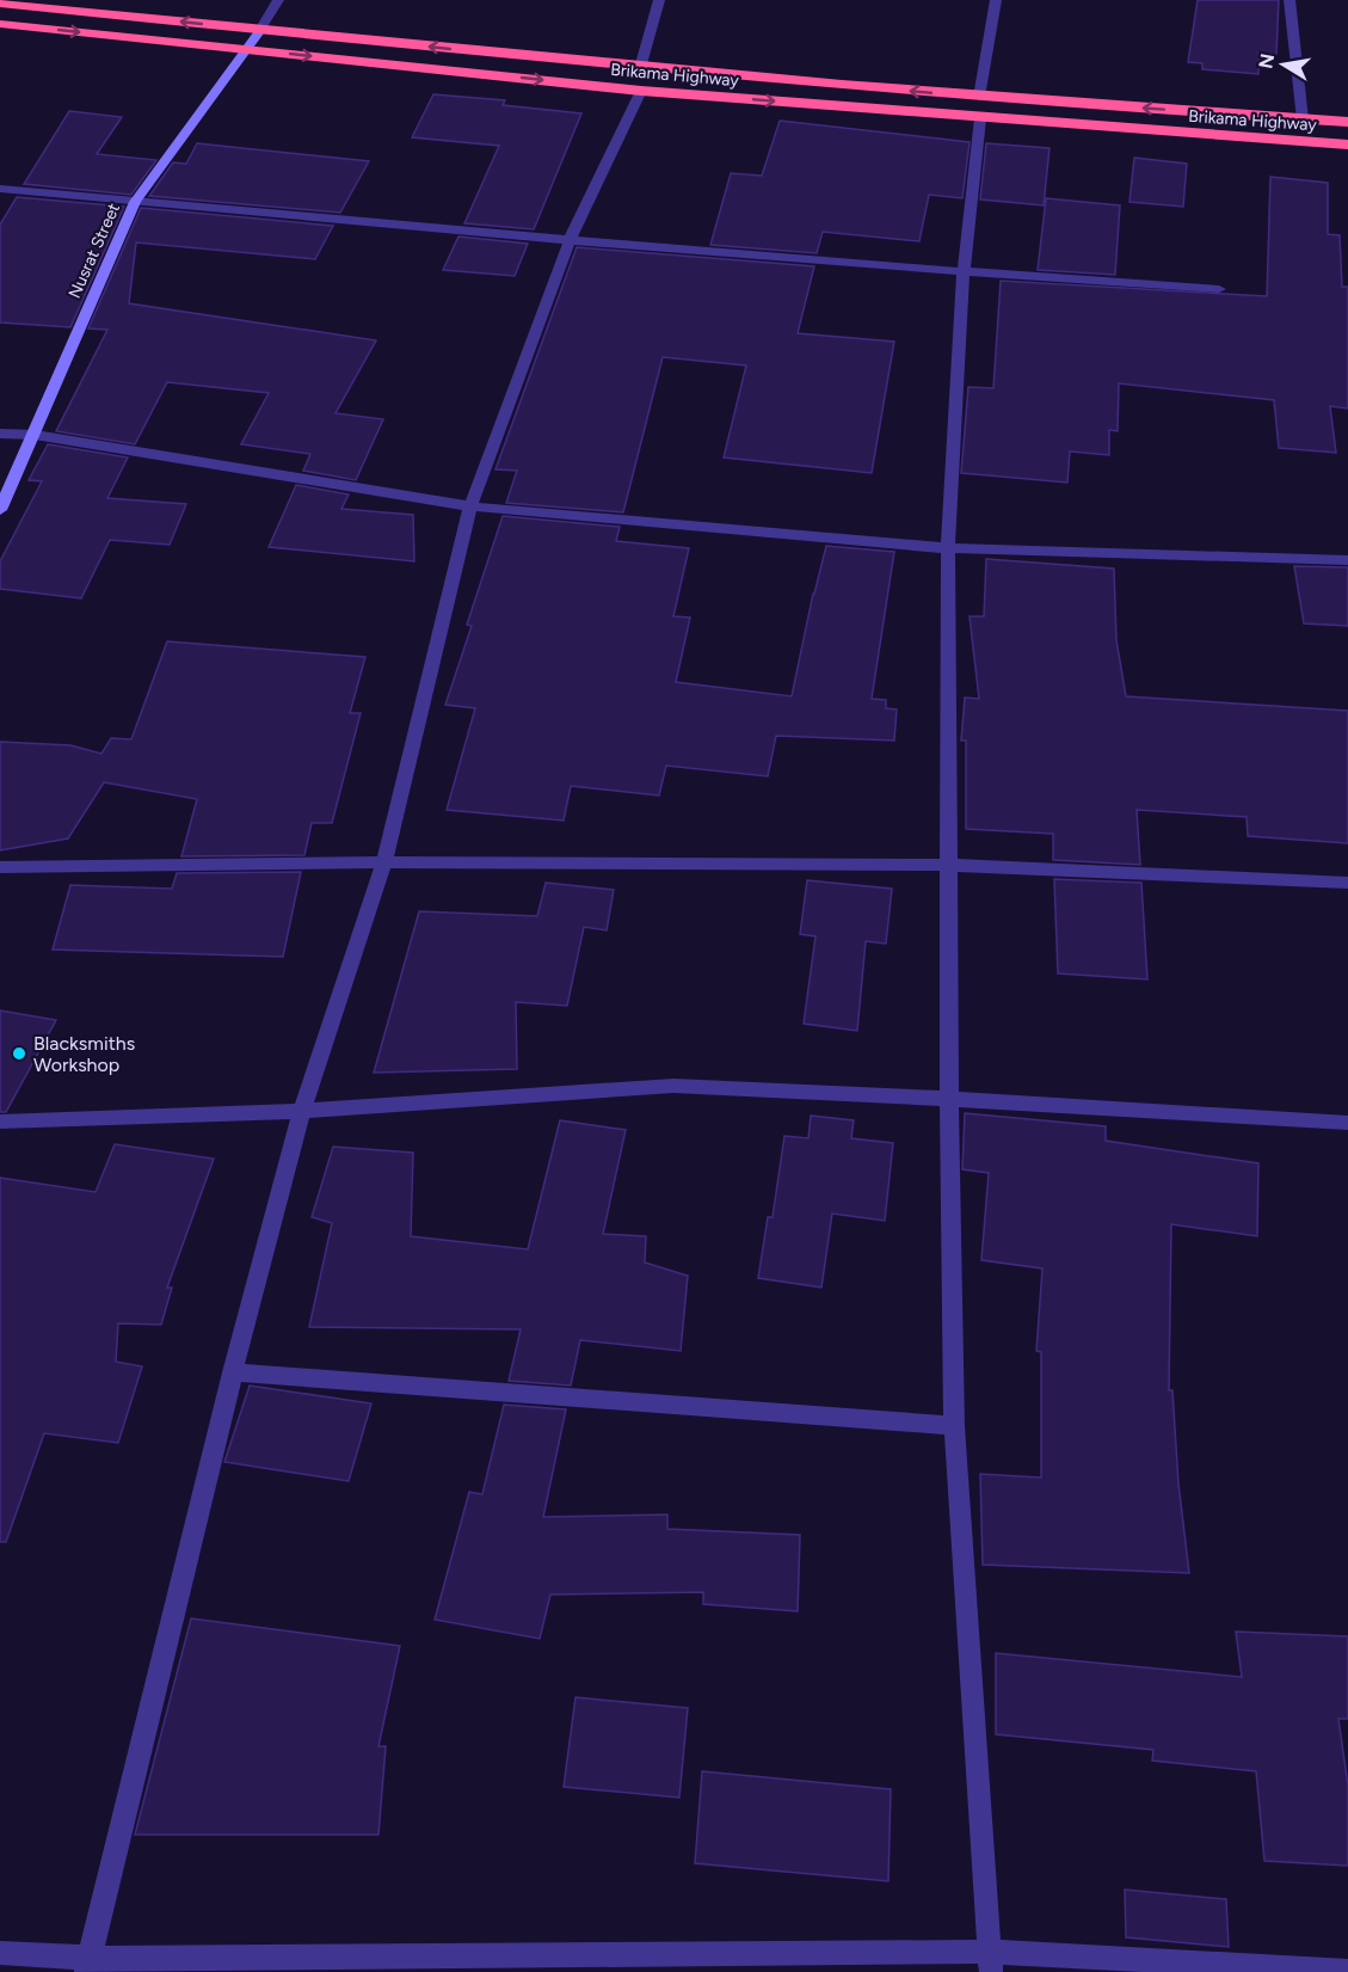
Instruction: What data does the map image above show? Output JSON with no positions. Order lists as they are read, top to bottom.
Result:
{
  "streets": {
    "highway": ["Brikama Highway"],
    "street": ["Nusrat Street"]
  },
  "crossings": [
    ["Brikama Highway", "Nusrat Street"]
  ],
  "places": ["Blacksmiths Workshop"],
  "north": "left"
}
